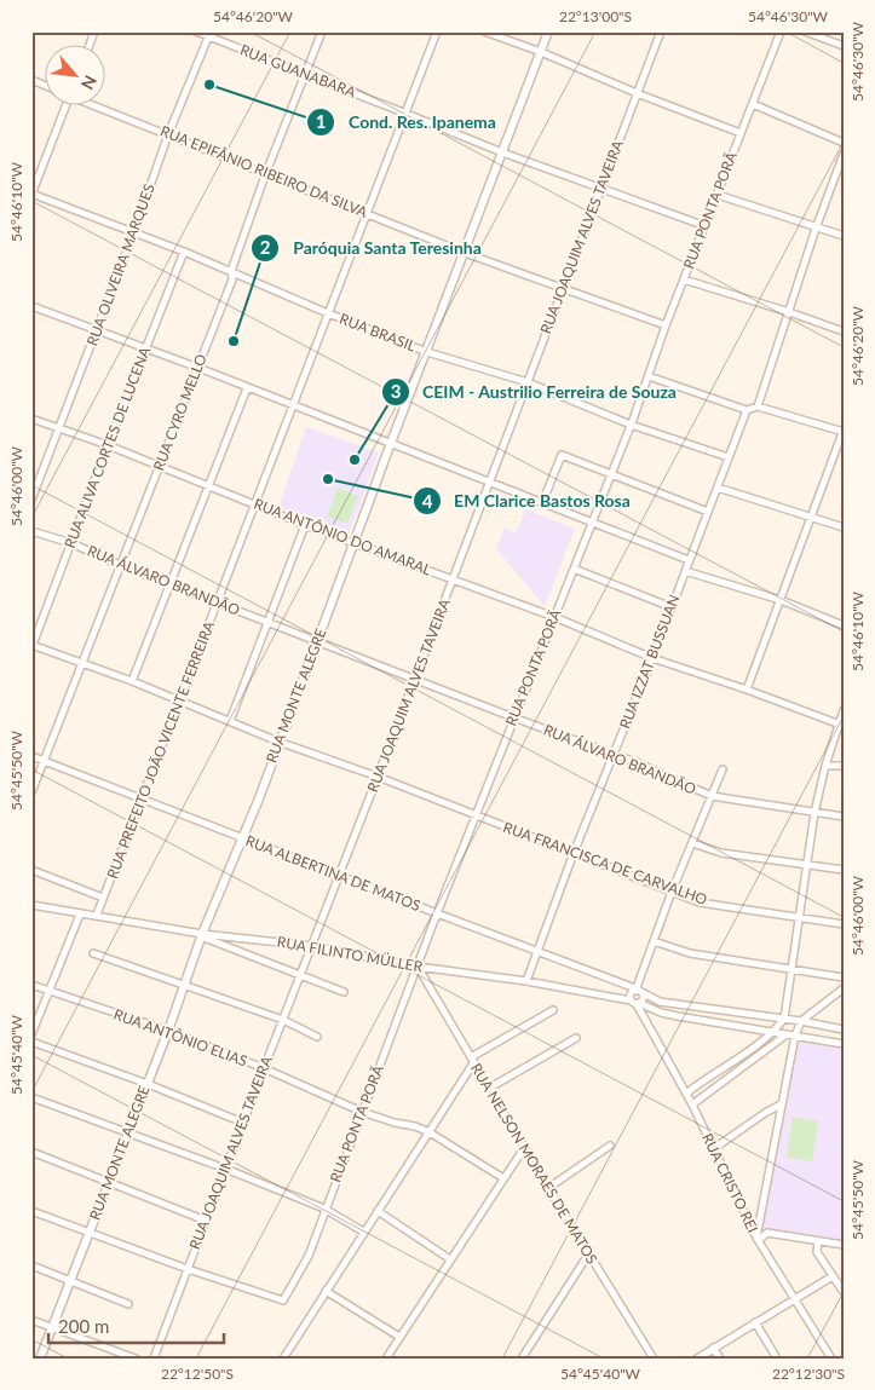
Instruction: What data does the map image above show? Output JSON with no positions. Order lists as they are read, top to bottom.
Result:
{
  "streets": {
    "street": [
      "RUA GUANABARA",
      "RUA EPIFÂNIO RIBEIRO DA SILVA",
      "RUA PONTA PORÃ",
      "RUA JOAQUIM ALVES TAVEIRA",
      "RUA OLIVEIRA MARQUES",
      "RUA BRASIL",
      "RUA CYRO MELLO",
      "RUA ALIVA CORTES DE LUCENA",
      "RUA ANTÔNIO DO AMARAL",
      "RUA ÁLVARO BRANDÃO",
      "RUA IZZAT BUSSUAN",
      "RUA MONTE ALEGRE",
      "RUA PREFEITO JOÃO VICENTE FERREIRA",
      "RUA FRANCISCA DE CARVALHO",
      "RUA ALBERTINA DE MATOS",
      "RUA FILINTO MÜLLER",
      "RUA ANTÔNIO ELIAS",
      "RUA NELSON MORAES DE MATOS",
      "RUA CRISTO REI"
    ]
  },
  "crossings": [
    ["RUA GUANABARA", "RUA PONTA PORÃ"],
    ["RUA GUANABARA", "RUA JOAQUIM ALVES TAVEIRA"],
    ["RUA GUANABARA", "RUA OLIVEIRA MARQUES"],
    ["RUA GUANABARA", "RUA CYRO MELLO"],
    ["RUA GUANABARA", "RUA MONTE ALEGRE"],
    ["RUA GUANABARA", "RUA PREFEITO JOÃO VICENTE FERREIRA"],
    ["RUA EPIFÂNIO RIBEIRO DA SILVA", "RUA PONTA PORÃ"],
    ["RUA EPIFÂNIO RIBEIRO DA SILVA", "RUA JOAQUIM ALVES TAVEIRA"],
    ["RUA EPIFÂNIO RIBEIRO DA SILVA", "RUA OLIVEIRA MARQUES"],
    ["RUA EPIFÂNIO RIBEIRO DA SILVA", "RUA CYRO MELLO"],
    ["RUA EPIFÂNIO RIBEIRO DA SILVA", "RUA MONTE ALEGRE"],
    ["RUA EPIFÂNIO RIBEIRO DA SILVA", "RUA PREFEITO JOÃO VICENTE FERREIRA"],
    ["RUA PONTA PORÃ", "RUA JOAQUIM ALVES TAVEIRA"],
    ["RUA PONTA PORÃ", "RUA BRASIL"],
    ["RUA PONTA PORÃ", "RUA ANTÔNIO DO AMARAL"],
    ["RUA PONTA PORÃ", "RUA ÁLVARO BRANDÃO"],
    ["RUA PONTA PORÃ", "RUA FRANCISCA DE CARVALHO"],
    ["RUA PONTA PORÃ", "RUA ALBERTINA DE MATOS"],
    ["RUA PONTA PORÃ", "RUA FILINTO MÜLLER"],
    ["RUA PONTA PORÃ", "RUA ANTÔNIO ELIAS"],
    ["RUA PONTA PORÃ", "RUA NELSON MORAES DE MATOS"],
    ["RUA JOAQUIM ALVES TAVEIRA", "RUA BRASIL"],
    ["RUA JOAQUIM ALVES TAVEIRA", "RUA ANTÔNIO DO AMARAL"],
    ["RUA JOAQUIM ALVES TAVEIRA", "RUA ÁLVARO BRANDÃO"],
    ["RUA JOAQUIM ALVES TAVEIRA", "RUA FRANCISCA DE CARVALHO"],
    ["RUA JOAQUIM ALVES TAVEIRA", "RUA ALBERTINA DE MATOS"],
    ["RUA JOAQUIM ALVES TAVEIRA", "RUA FILINTO MÜLLER"],
    ["RUA JOAQUIM ALVES TAVEIRA", "RUA ANTÔNIO ELIAS"],
    ["RUA OLIVEIRA MARQUES", "RUA BRASIL"],
    ["RUA OLIVEIRA MARQUES", "RUA ANTÔNIO DO AMARAL"],
    ["RUA BRASIL", "RUA CYRO MELLO"],
    ["RUA BRASIL", "RUA ALIVA CORTES DE LUCENA"],
    ["RUA BRASIL", "RUA IZZAT BUSSUAN"],
    ["RUA BRASIL", "RUA MONTE ALEGRE"],
    ["RUA BRASIL", "RUA PREFEITO JOÃO VICENTE FERREIRA"],
    ["RUA CYRO MELLO", "RUA ANTÔNIO DO AMARAL"],
    ["RUA CYRO MELLO", "RUA ÁLVARO BRANDÃO"],
    ["RUA CYRO MELLO", "RUA FRANCISCA DE CARVALHO"],
    ["RUA CYRO MELLO", "RUA ALBERTINA DE MATOS"],
    ["RUA ALIVA CORTES DE LUCENA", "RUA ANTÔNIO DO AMARAL"],
    ["RUA ALIVA CORTES DE LUCENA", "RUA ÁLVARO BRANDÃO"],
    ["RUA ALIVA CORTES DE LUCENA", "RUA FRANCISCA DE CARVALHO"],
    ["RUA ANTÔNIO DO AMARAL", "RUA IZZAT BUSSUAN"],
    ["RUA ANTÔNIO DO AMARAL", "RUA MONTE ALEGRE"],
    ["RUA ANTÔNIO DO AMARAL", "RUA PREFEITO JOÃO VICENTE FERREIRA"],
    ["RUA ÁLVARO BRANDÃO", "RUA IZZAT BUSSUAN"],
    ["RUA ÁLVARO BRANDÃO", "RUA MONTE ALEGRE"],
    ["RUA ÁLVARO BRANDÃO", "RUA PREFEITO JOÃO VICENTE FERREIRA"],
    ["RUA IZZAT BUSSUAN", "RUA FRANCISCA DE CARVALHO"],
    ["RUA IZZAT BUSSUAN", "RUA ALBERTINA DE MATOS"],
    ["RUA IZZAT BUSSUAN", "RUA FILINTO MÜLLER"],
    ["RUA MONTE ALEGRE", "RUA FRANCISCA DE CARVALHO"],
    ["RUA MONTE ALEGRE", "RUA ALBERTINA DE MATOS"],
    ["RUA MONTE ALEGRE", "RUA FILINTO MÜLLER"],
    ["RUA MONTE ALEGRE", "RUA ANTÔNIO ELIAS"],
    ["RUA PREFEITO JOÃO VICENTE FERREIRA", "RUA FRANCISCA DE CARVALHO"],
    ["RUA PREFEITO JOÃO VICENTE FERREIRA", "RUA ALBERTINA DE MATOS"],
    ["RUA PREFEITO JOÃO VICENTE FERREIRA", "RUA FILINTO MÜLLER"],
    ["RUA FILINTO MÜLLER", "RUA NELSON MORAES DE MATOS"],
    ["RUA FILINTO MÜLLER", "RUA CRISTO REI"]
  ],
  "places": [
    "Cond. Res. Ipanema",
    "Paróquia Santa Teresinha",
    "CEIM - Austrilio Ferreira de Souza",
    "EM Clarice Bastos Rosa"
  ],
  "scale_bar": "200 m",
  "north": "bottom right",
  "coordinates": [
    "54°46'20\"W",
    "22°13'00\"S",
    "54°46'30\"W",
    "54°46'10\"W",
    "54°46'00\"W",
    "54°45'50\"W",
    "54°45'40\"W",
    "22°12'50\"S",
    "22°12'30\"S"
  ]
}
